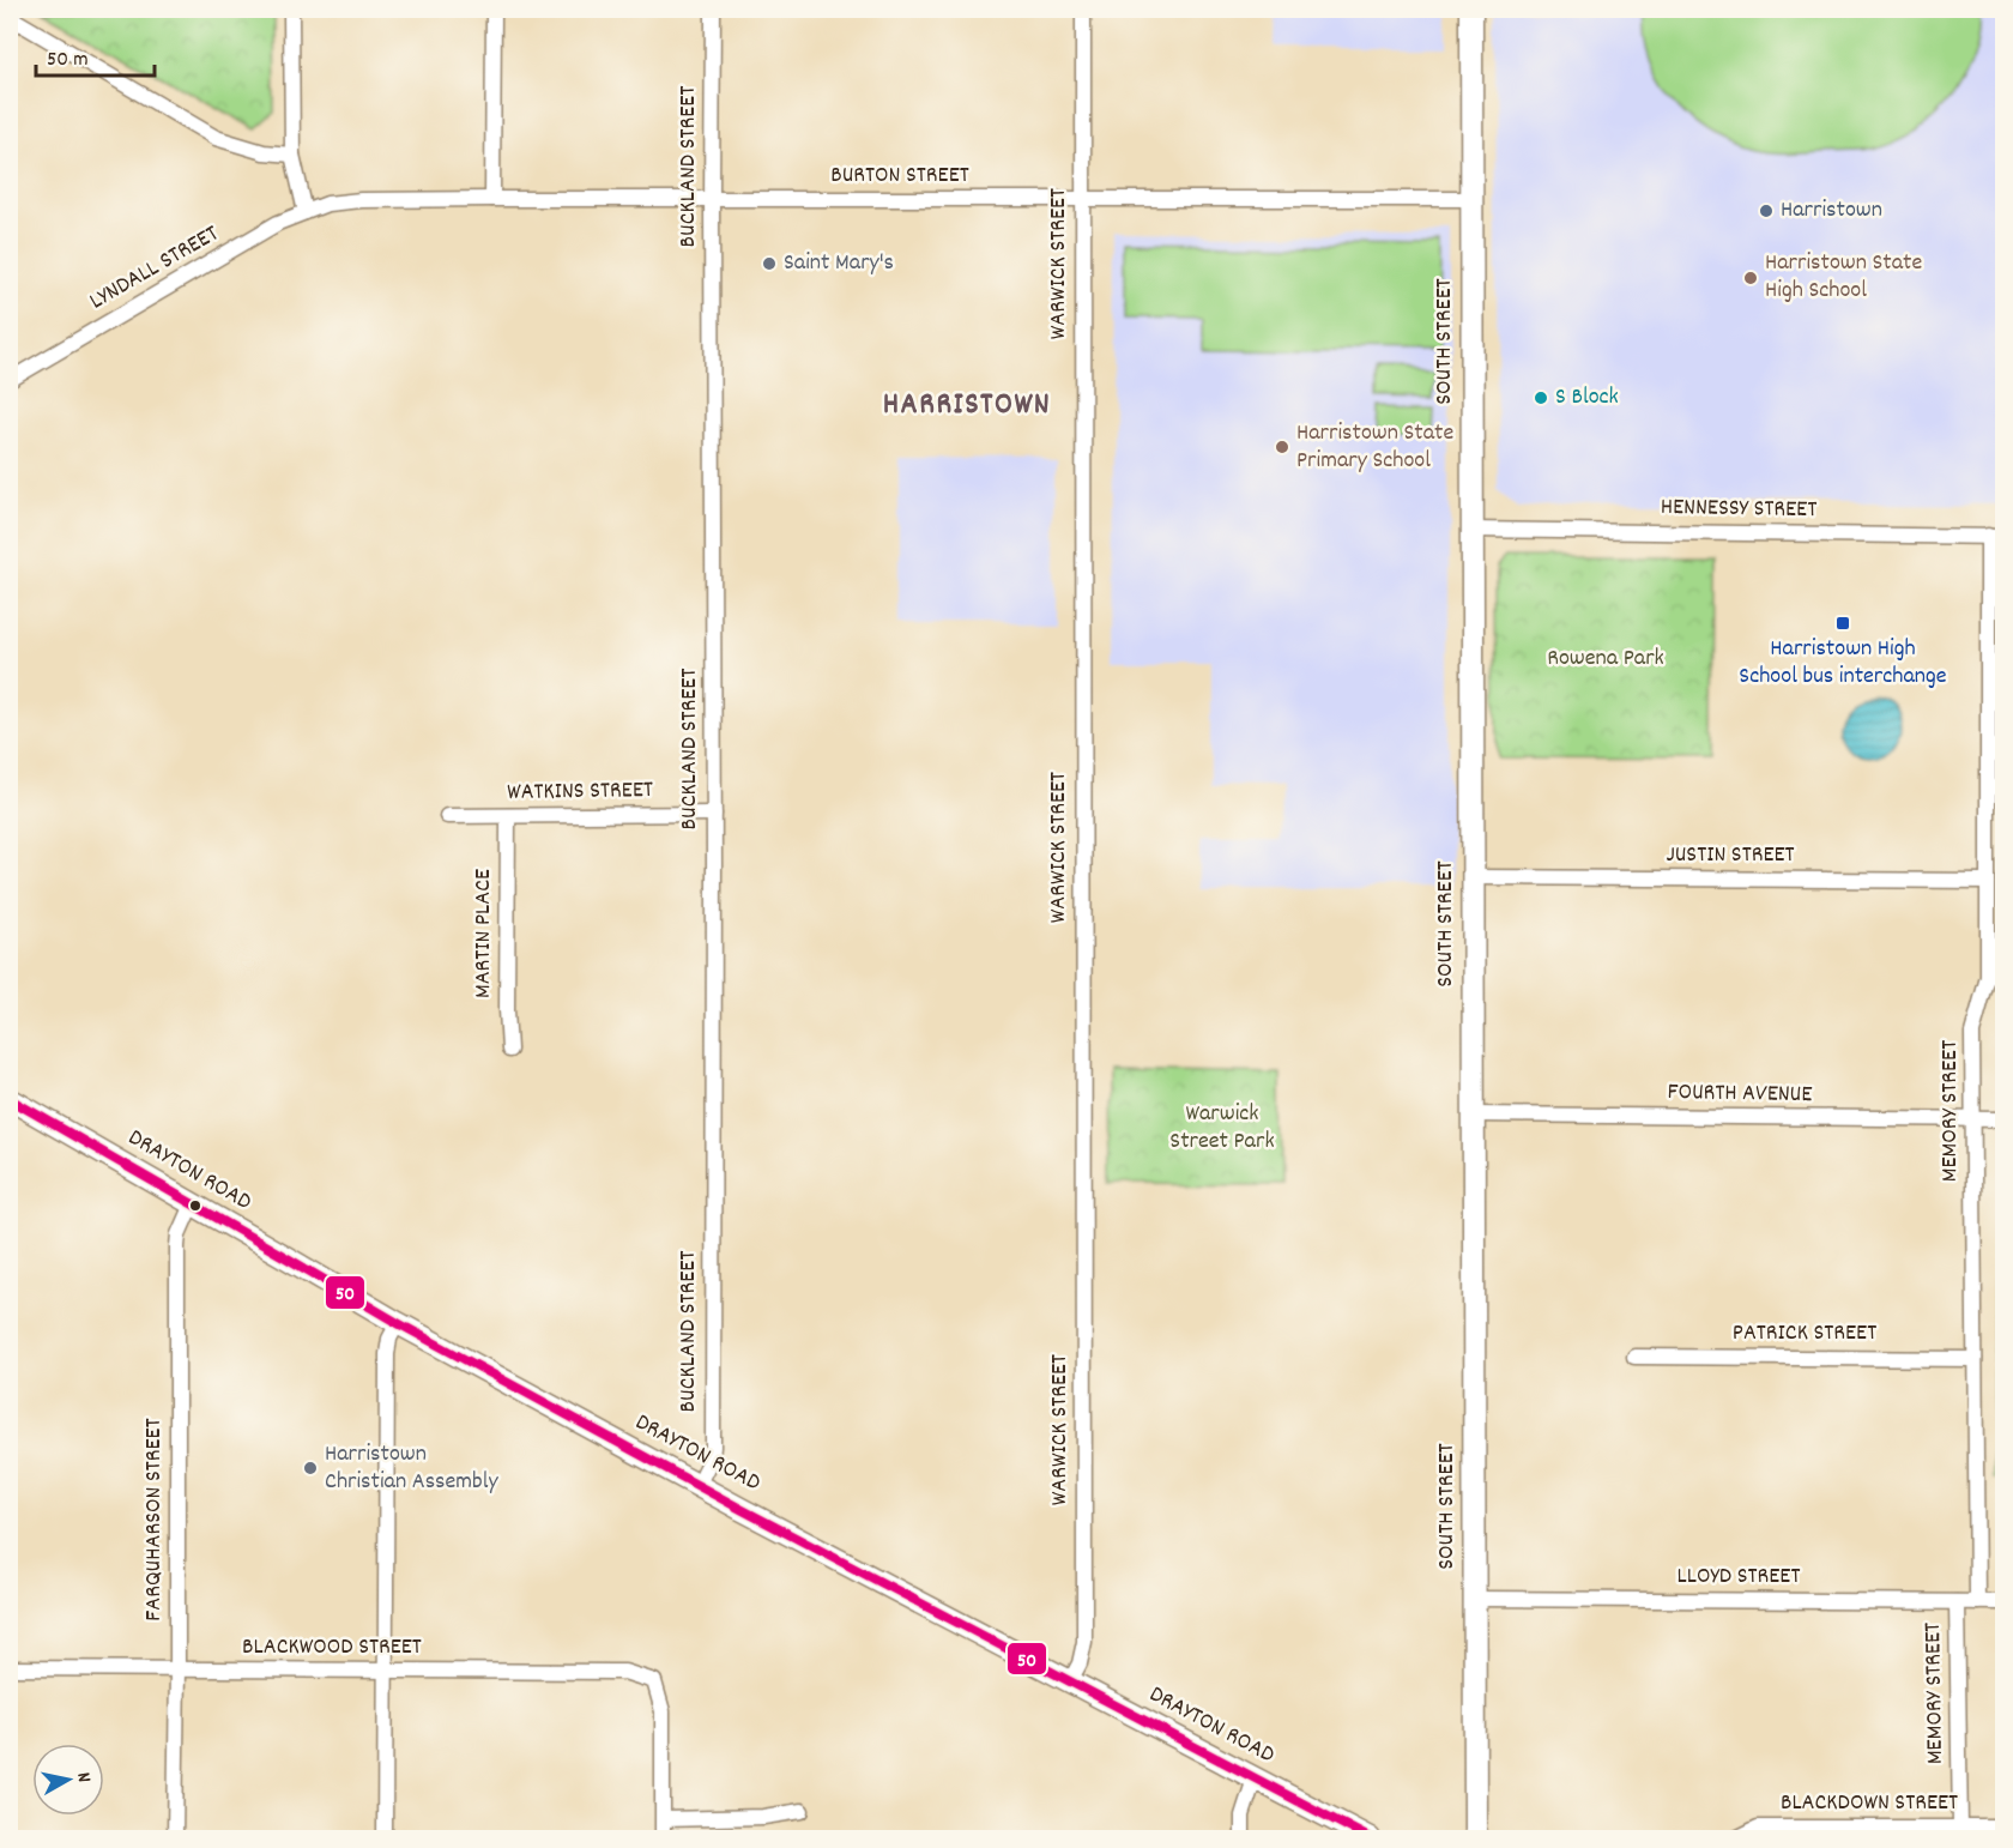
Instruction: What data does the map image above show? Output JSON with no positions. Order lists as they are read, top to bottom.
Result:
{
  "streets": {
    "street": [
      "BUCKLAND STREET",
      "BURTON STREET",
      "WARWICK STREET",
      "LYNDALL STREET",
      "SOUTH STREET",
      "HENNESSY STREET",
      "WATKINS STREET",
      "JUSTIN STREET",
      "MARTIN PLACE",
      "FOURTH AVENUE",
      "MEMORY STREET",
      "DRAYTON ROAD",
      "PATRICK STREET",
      "FARQUHARSON STREET",
      "LLOYD STREET",
      "BLACKWOOD STREET",
      "BLACKDOWN STREET"
    ]
  },
  "crossings": [
    ["BUCKLAND STREET", "BURTON STREET"],
    ["BUCKLAND STREET", "WATKINS STREET"],
    ["BUCKLAND STREET", "DRAYTON ROAD"],
    ["BURTON STREET", "WARWICK STREET"],
    ["BURTON STREET", "LYNDALL STREET"],
    ["BURTON STREET", "SOUTH STREET"],
    ["WARWICK STREET", "DRAYTON ROAD"],
    ["SOUTH STREET", "HENNESSY STREET"],
    ["SOUTH STREET", "JUSTIN STREET"],
    ["SOUTH STREET", "FOURTH AVENUE"],
    ["SOUTH STREET", "LLOYD STREET"],
    ["HENNESSY STREET", "MEMORY STREET"],
    ["WATKINS STREET", "MARTIN PLACE"],
    ["JUSTIN STREET", "MEMORY STREET"],
    ["FOURTH AVENUE", "MEMORY STREET"],
    ["MEMORY STREET", "PATRICK STREET"],
    ["MEMORY STREET", "LLOYD STREET"],
    ["MEMORY STREET", "BLACKDOWN STREET"],
    ["DRAYTON ROAD", "FARQUHARSON STREET"],
    ["FARQUHARSON STREET", "BLACKWOOD STREET"]
  ],
  "districts": ["HARRISTOWN"],
  "parks": ["Rowena Park", "Warwick Street Park"],
  "places": {
    "other": [
      "Harristown",
      "Saint Mary's",
      "Harristown State High School",
      "S Block",
      "Harristown State Primary School",
      "Harristown Christian Assembly"
    ],
    "transit": ["Harristown High School bus interchange"]
  },
  "lines": ["transit line 50"],
  "scale_bar": "50 m",
  "north": "right"
}
